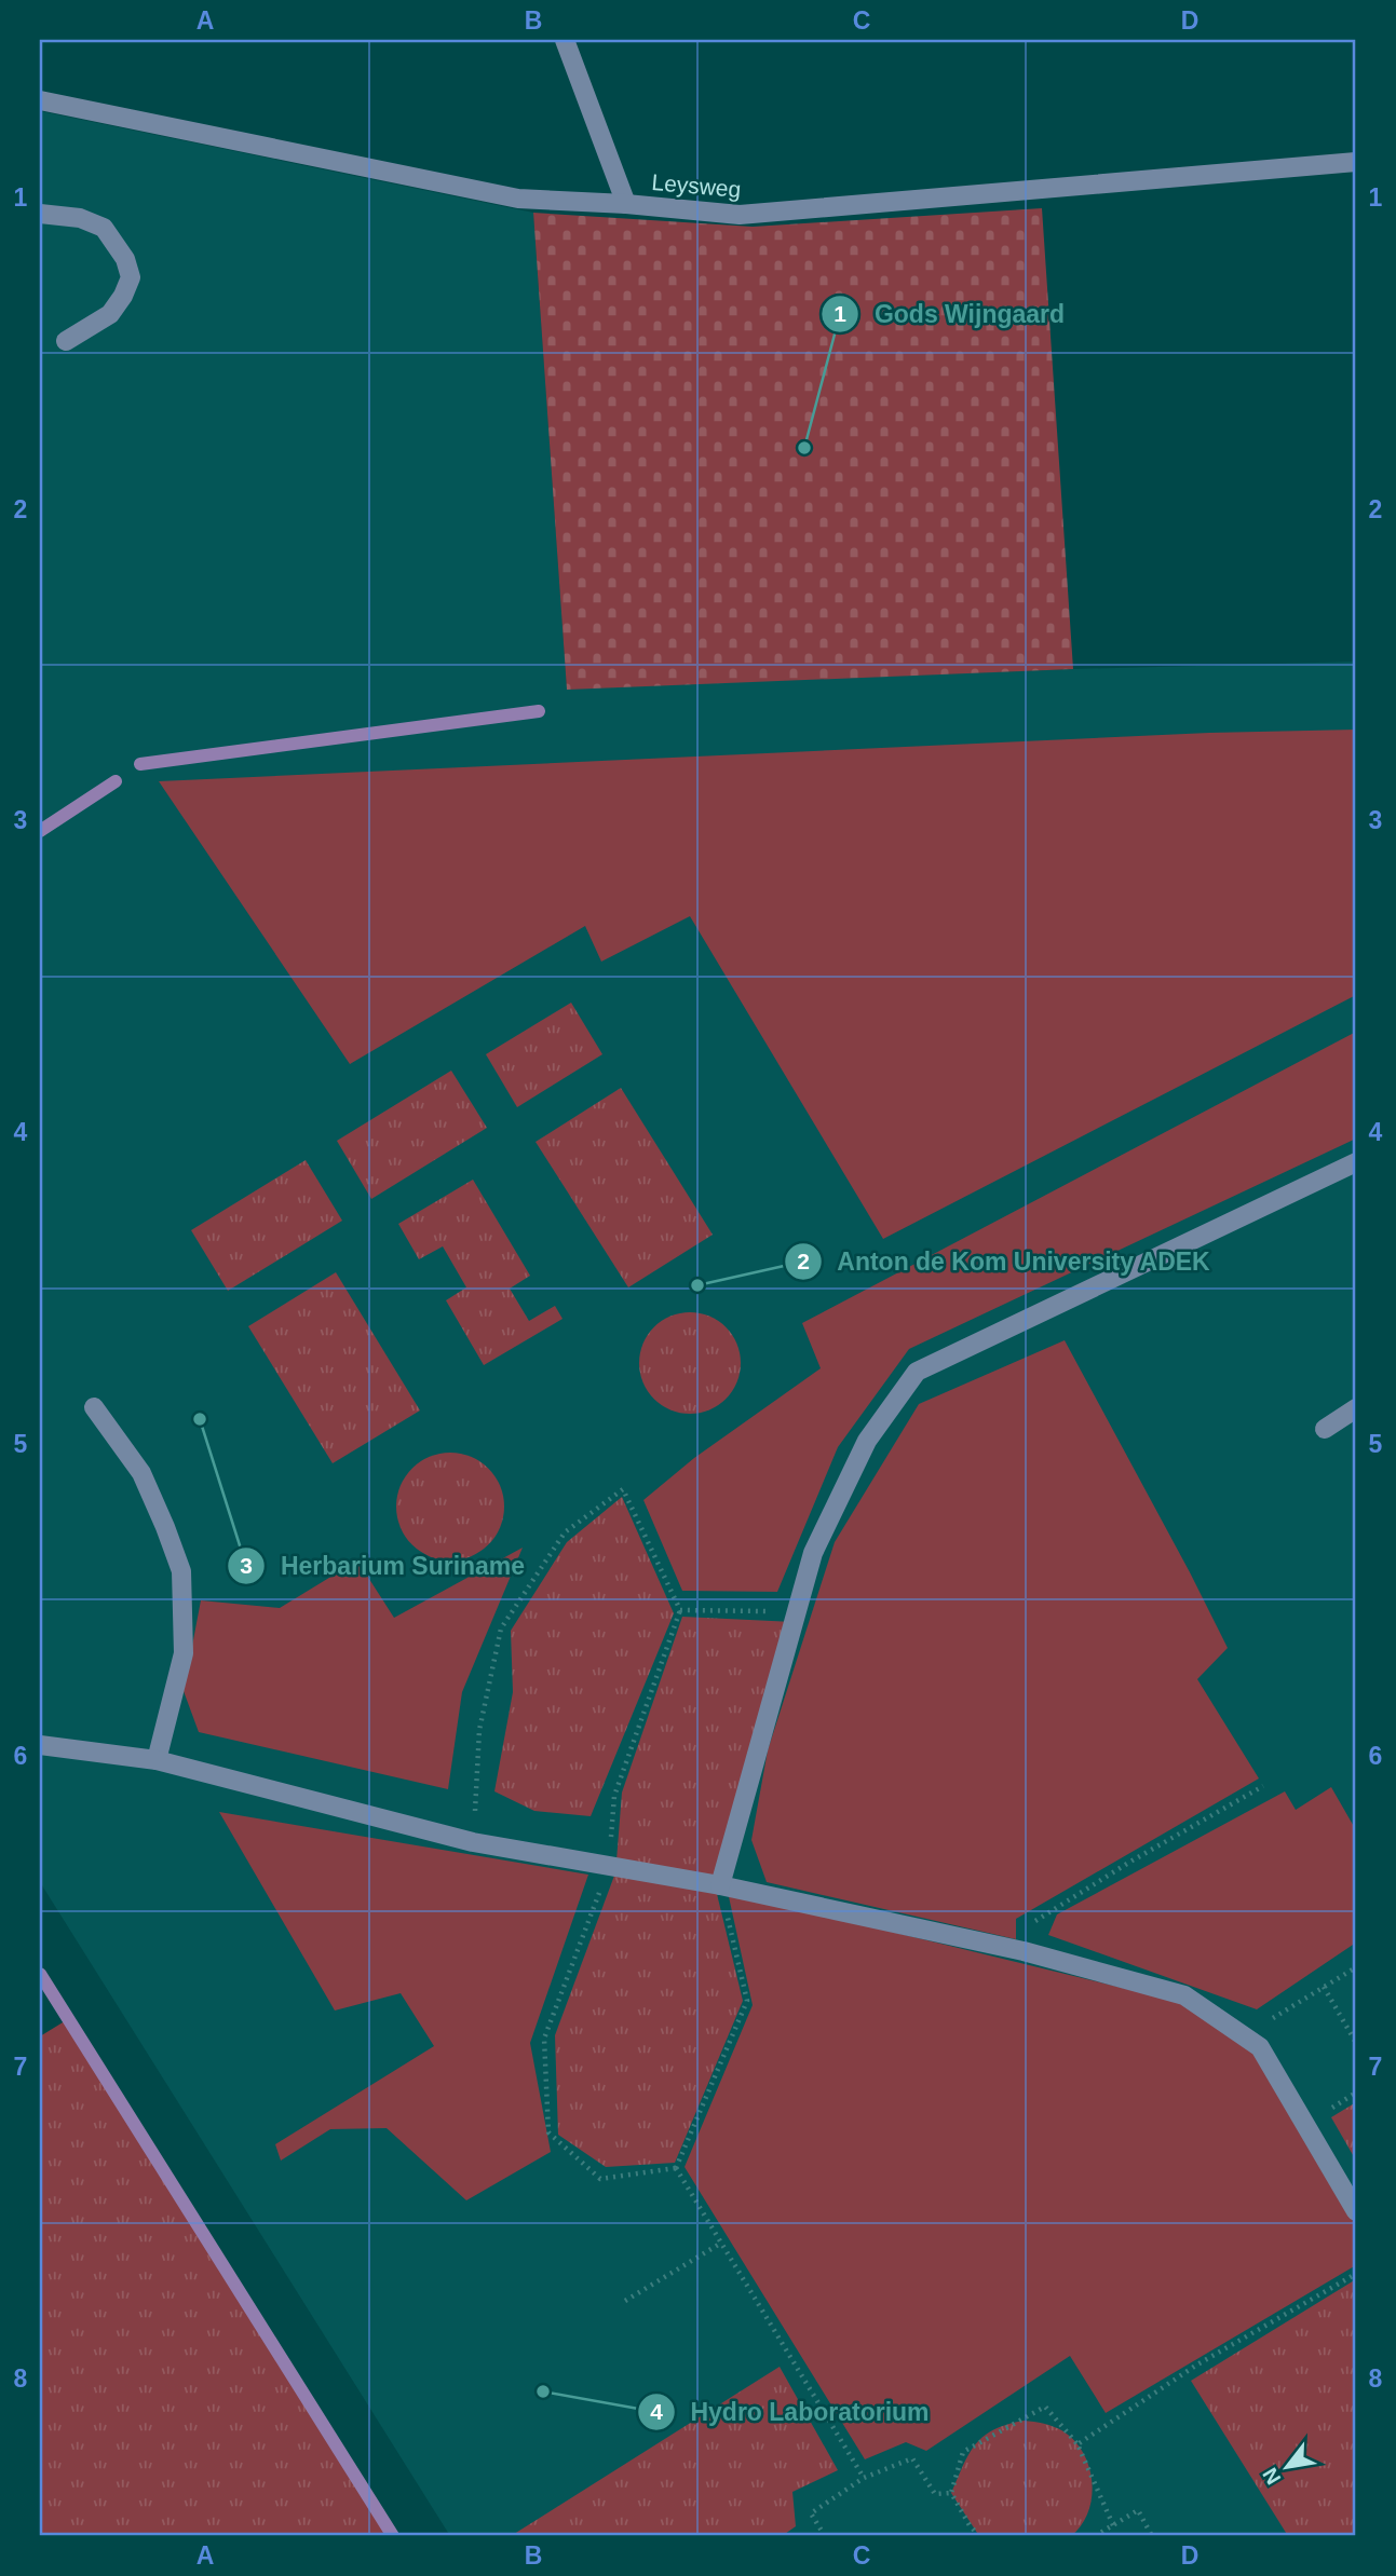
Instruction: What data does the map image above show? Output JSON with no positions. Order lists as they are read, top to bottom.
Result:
{
  "streets": {
    "street": ["Leysweg"]
  },
  "places": [
    "Gods Wijngaard",
    "Anton de Kom University ADEK",
    "Herbarium Suriname",
    "Hydro Laboratorium"
  ],
  "north": "bottom left",
  "grid": {
    "columns": [
      "A",
      "B",
      "C",
      "D"
    ],
    "rows": [
      "1",
      "2",
      "3",
      "4",
      "5",
      "6",
      "7",
      "8"
    ]
  }
}
